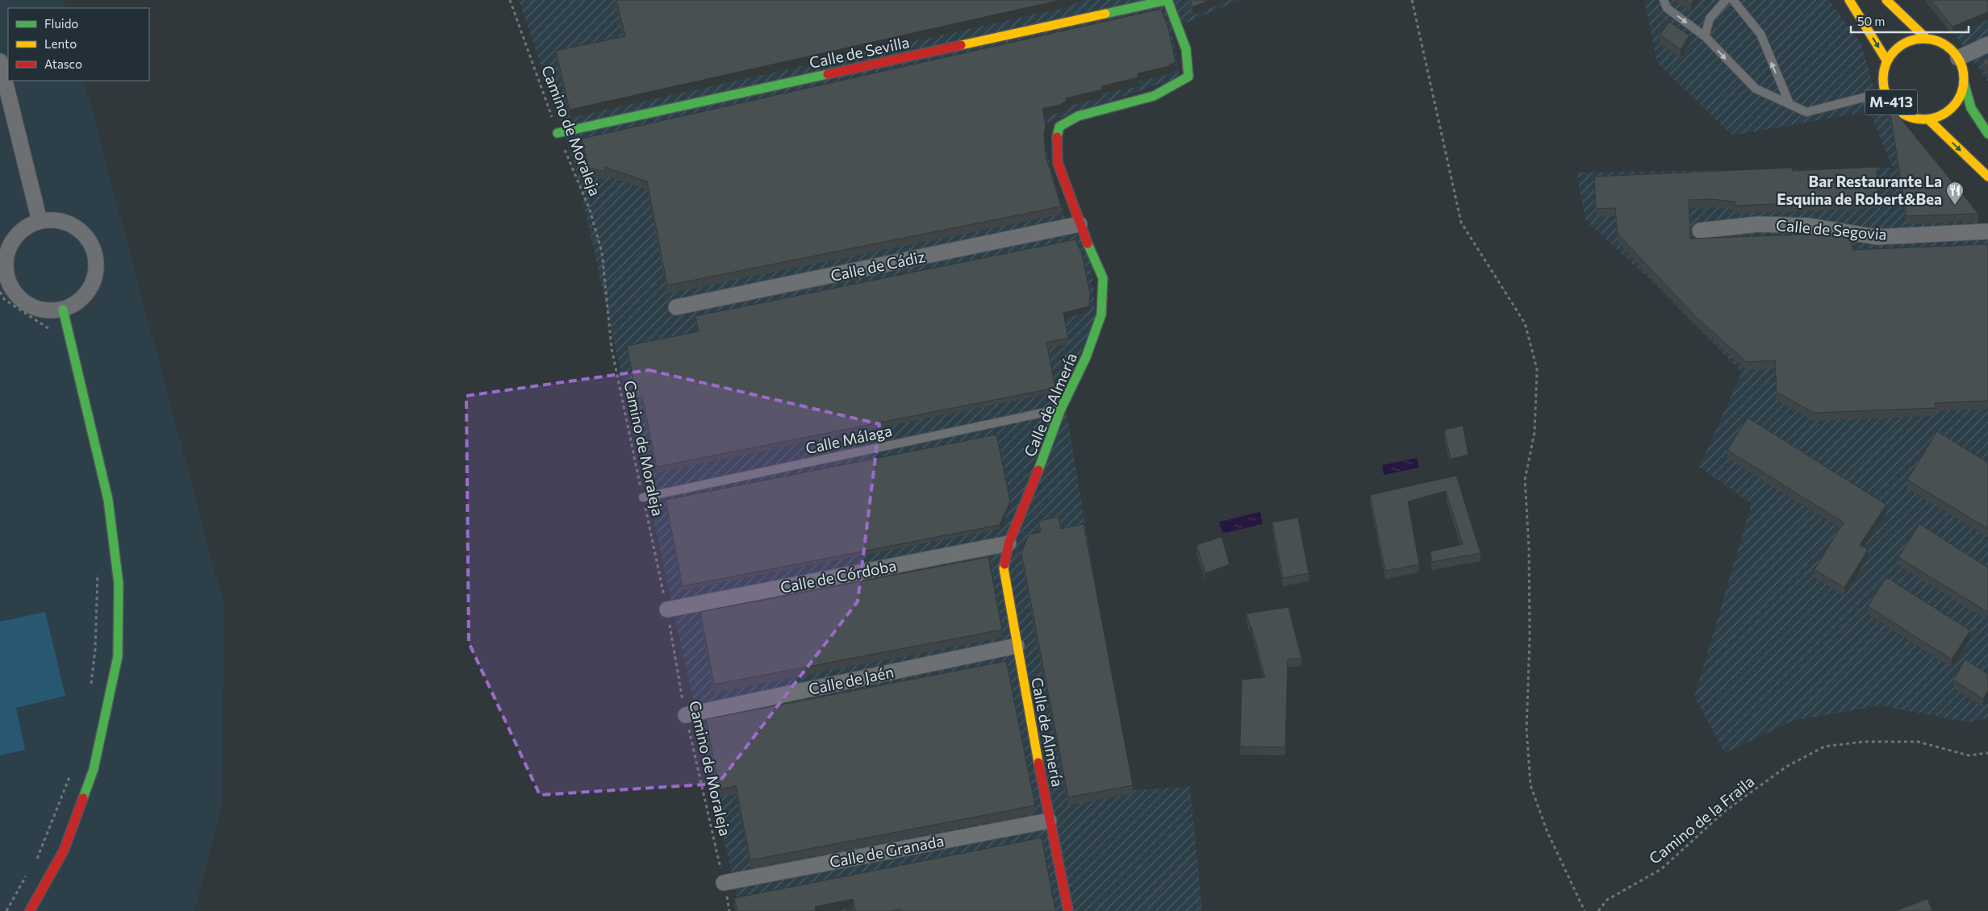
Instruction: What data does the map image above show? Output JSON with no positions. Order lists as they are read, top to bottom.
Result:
{
  "streets": {
    "street": [
      "Calle de Sevilla",
      "M-413",
      "Calle de Segovia",
      "Calle de Cádiz",
      "Calle de Almería",
      "Calle de Córdoba",
      "Calle de Jaén",
      "Calle de Granada"
    ],
    "lane": ["Calle Málaga"],
    "path": ["Camino de Moraleja", "Camino de la Fraila"]
  },
  "crossings": [
    ["Calle de Sevilla", "Camino de Moraleja"],
    ["Calle de Sevilla", "Calle de Almería"],
    ["Camino de Moraleja", "Calle Málaga"],
    ["Camino de Moraleja", "Calle de Córdoba"],
    ["Camino de Moraleja", "Calle de Jaén"],
    ["Camino de Moraleja", "Calle de Granada"],
    ["Calle de Cádiz", "Calle de Almería"],
    ["Calle de Almería", "Calle Málaga"],
    ["Calle de Almería", "Calle de Córdoba"],
    ["Calle de Almería", "Calle de Jaén"],
    ["Calle de Almería", "Calle de Granada"]
  ],
  "places": {
    "restaurant": ["Bar Restaurante La Esquina de Robert&Bea"]
  },
  "legend": ["Fluido", "Lento", "Atasco"],
  "scale_bar": "50 m"
}
